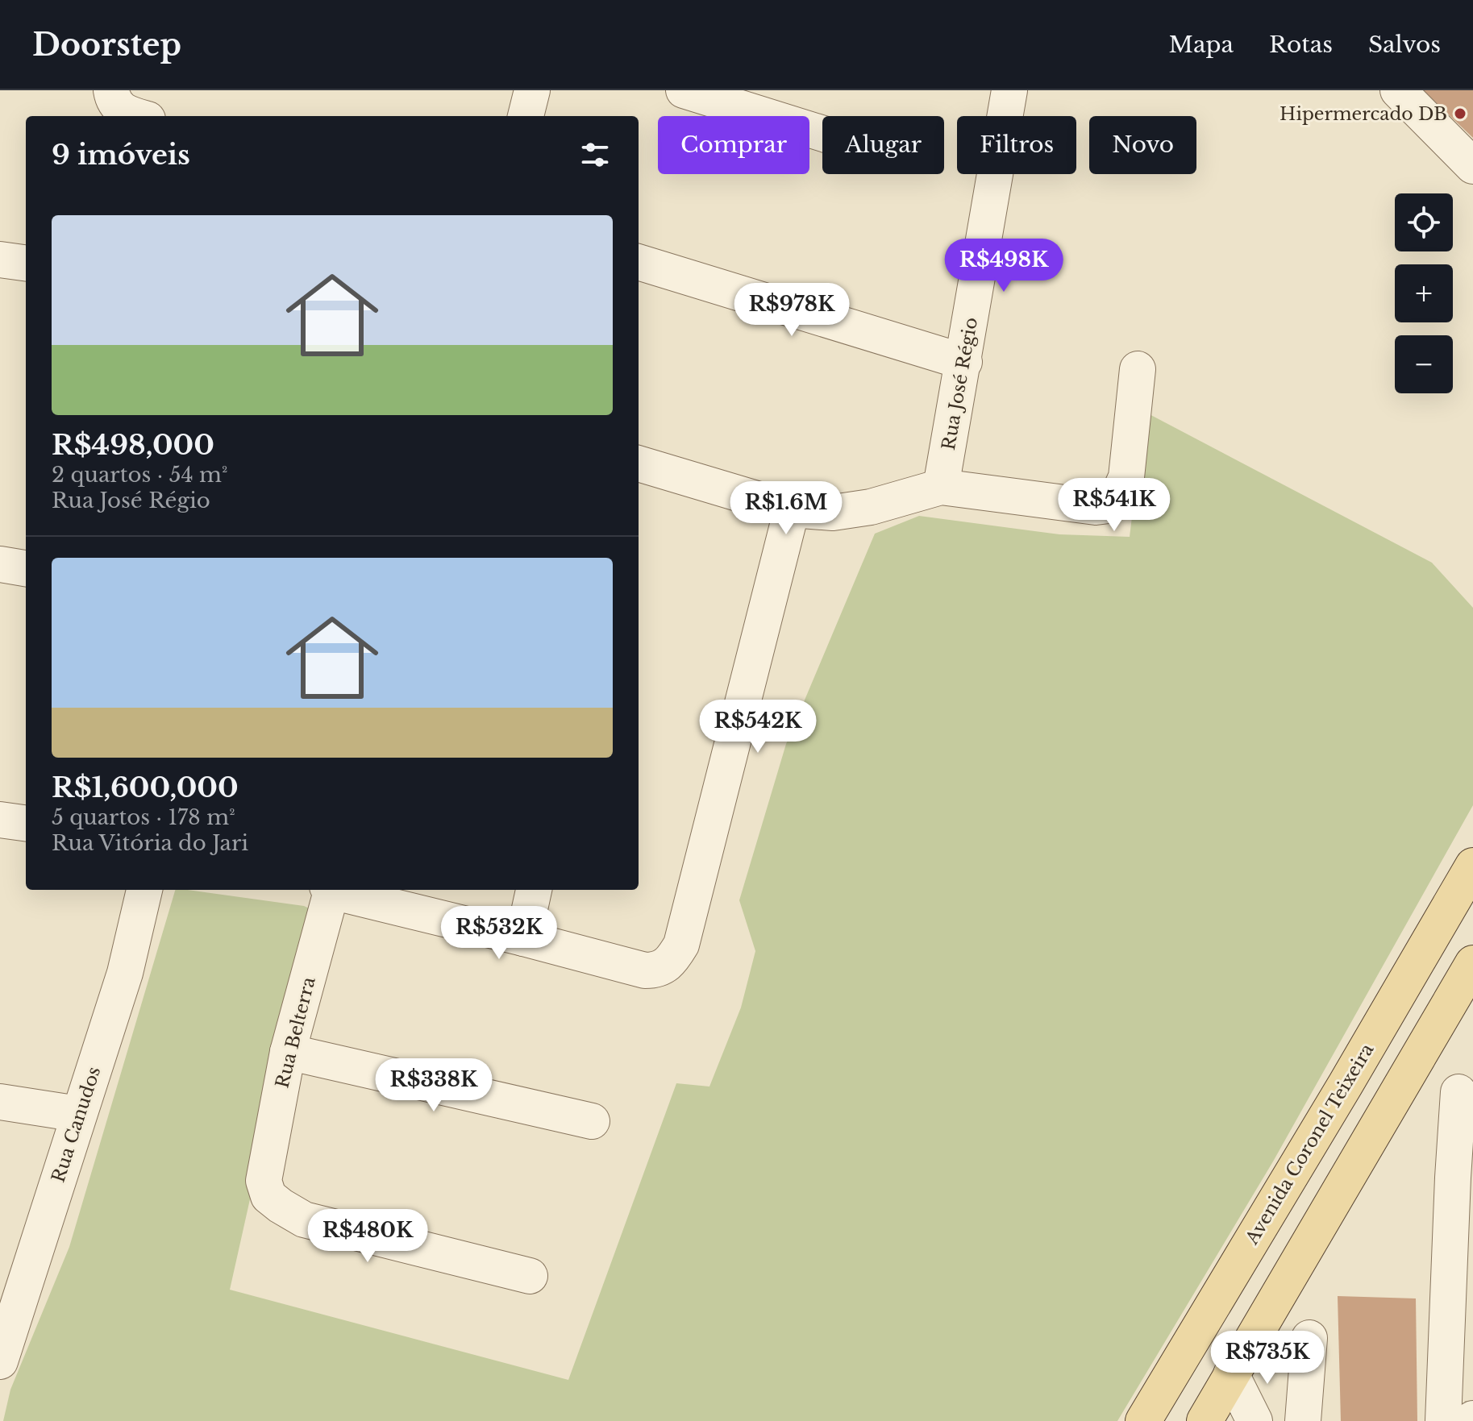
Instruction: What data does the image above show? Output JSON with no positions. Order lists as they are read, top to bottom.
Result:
{
  "streets": {
    "main road": ["Avenida Coronel Teixeira"],
    "street": ["Rua José Régio", "Rua Belterra", "Rua Canudos"]
  },
  "places": ["Hipermercado DB"],
  "page": {
    "header": "Doorstep",
    "nav": ["Mapa", "Rotas", "Salvos"],
    "chip": [
      "Comprar",
      "Alugar",
      "Filtros",
      "Novo"
    ],
    "heading": "9 imóveis",
    "map_buttons": ["+", "−"],
    "list": [
      {
        "name": "R$498,000",
        "note": "2 quartos · 54 m² · Rua José Régio"
      },
      {
        "name": "R$1,600,000",
        "note": "5 quartos · 178 m² · Rua Vitória do Jari"
      }
    ],
    "price": [
      "R$498K",
      "R$978K",
      "R$541K",
      "R$1.6M",
      "R$542K",
      "R$532K",
      "R$338K",
      "R$480K",
      "R$735K"
    ]
  }
}
